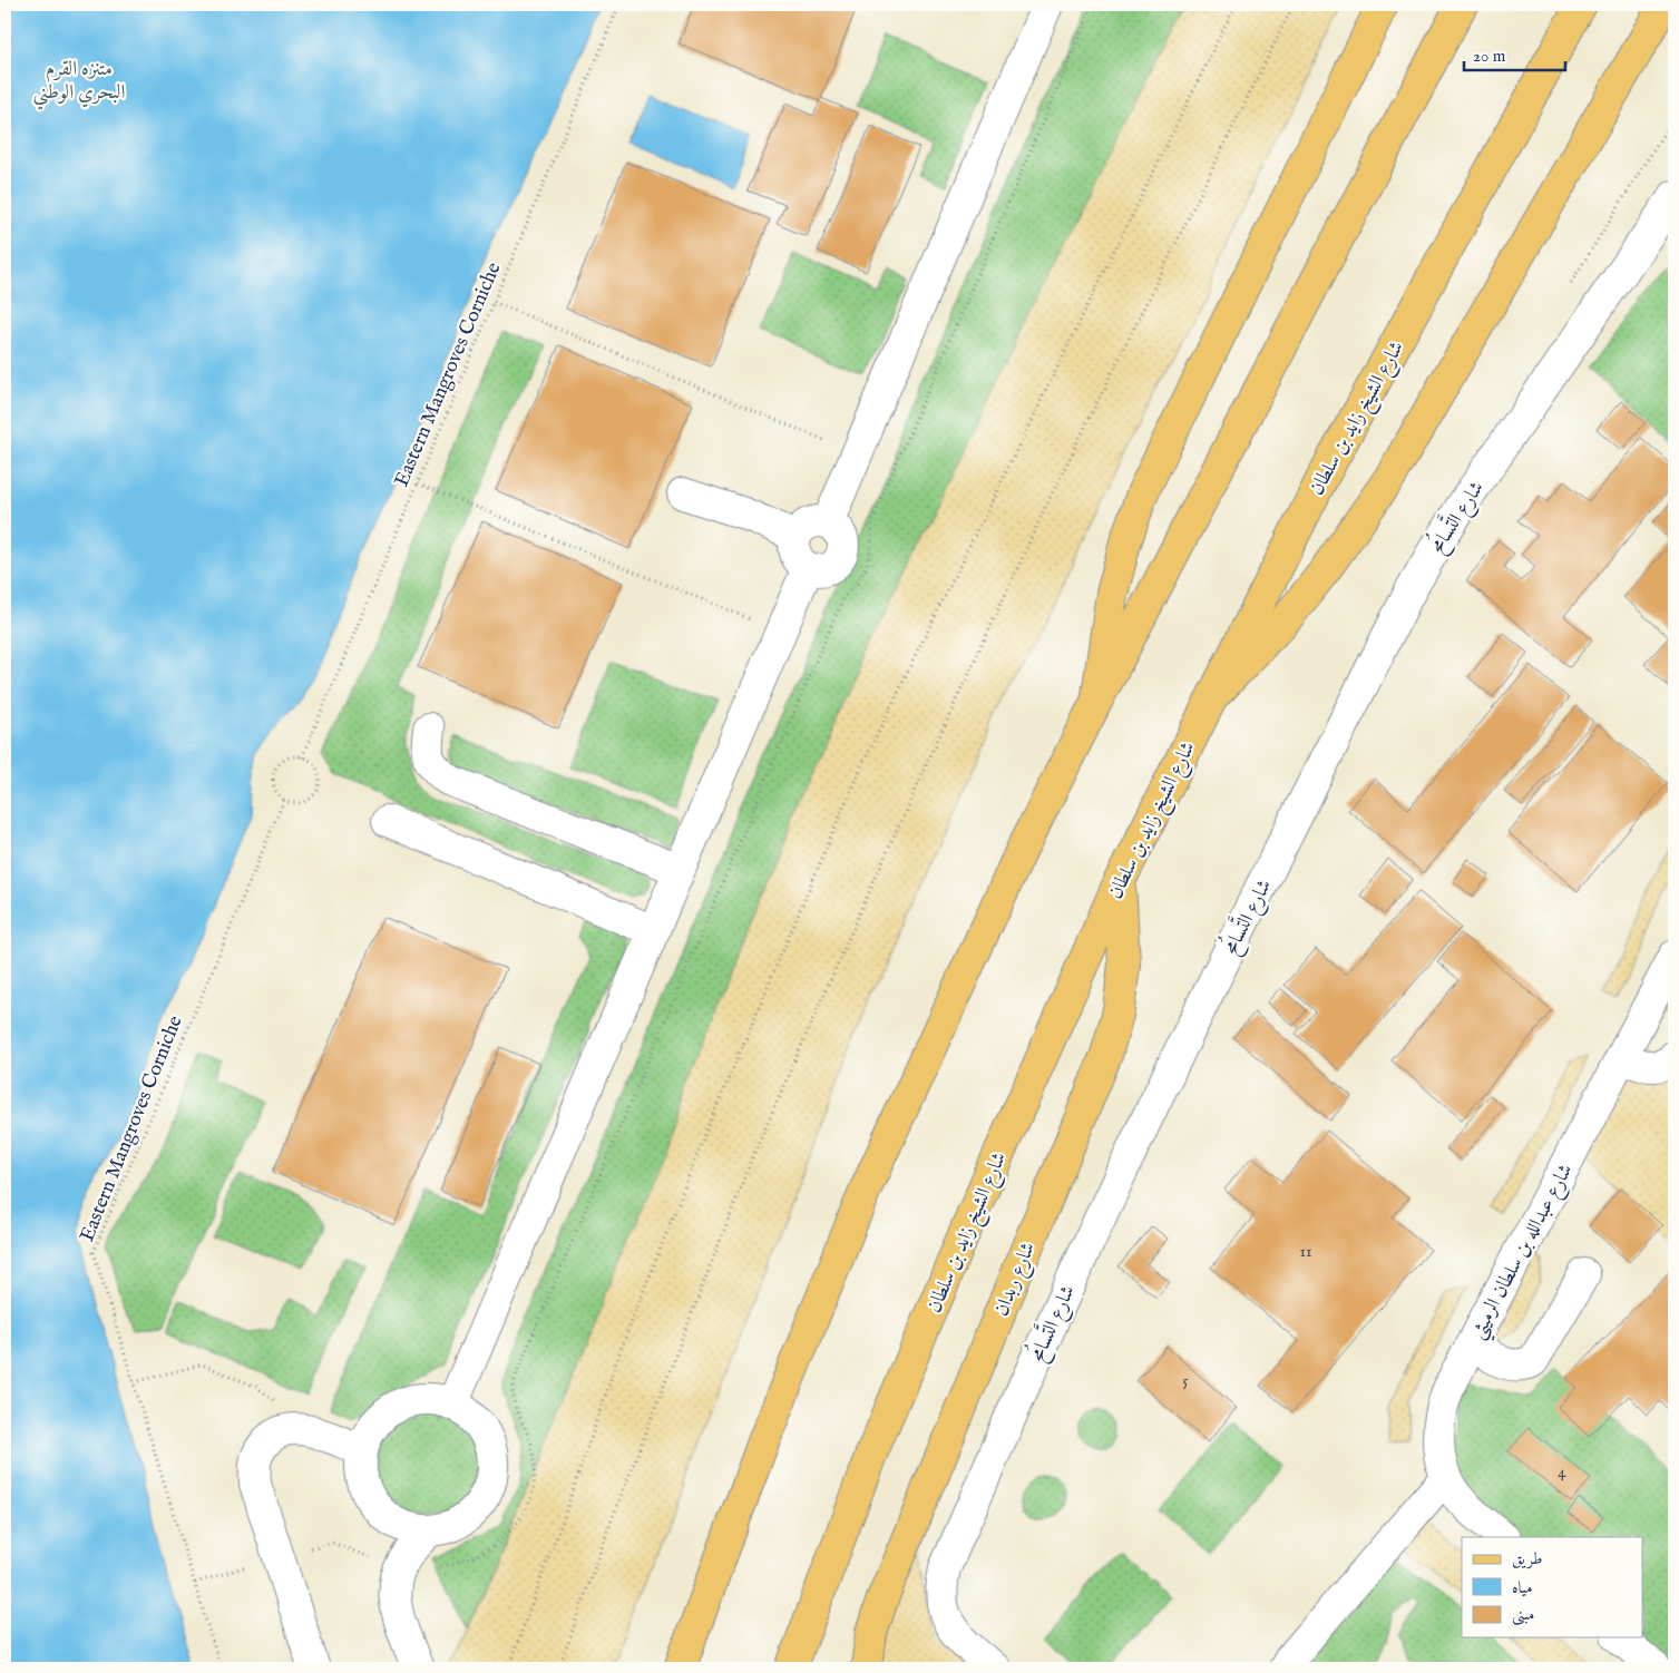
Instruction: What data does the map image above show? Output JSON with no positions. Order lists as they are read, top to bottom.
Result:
{
  "streets": {
    "main road": ["شارع الشيخ زايد بن سلطان", "شارع ربدان"],
    "street": ["شارع التَّسامُح", "شارع عبدالله بن سلطان الرميثي"],
    "path": ["Eastern Mangroves Corniche"]
  },
  "crossings": [
    ["شارع الشيخ زايد بن سلطان", "شارع ربدان"]
  ],
  "parks": ["متنزه القرم البحري الوطني"],
  "house_numbers": ["11", "5", "4"],
  "legend": ["طريق", "مياه", "مبنى"],
  "scale_bar": "20 m"
}
